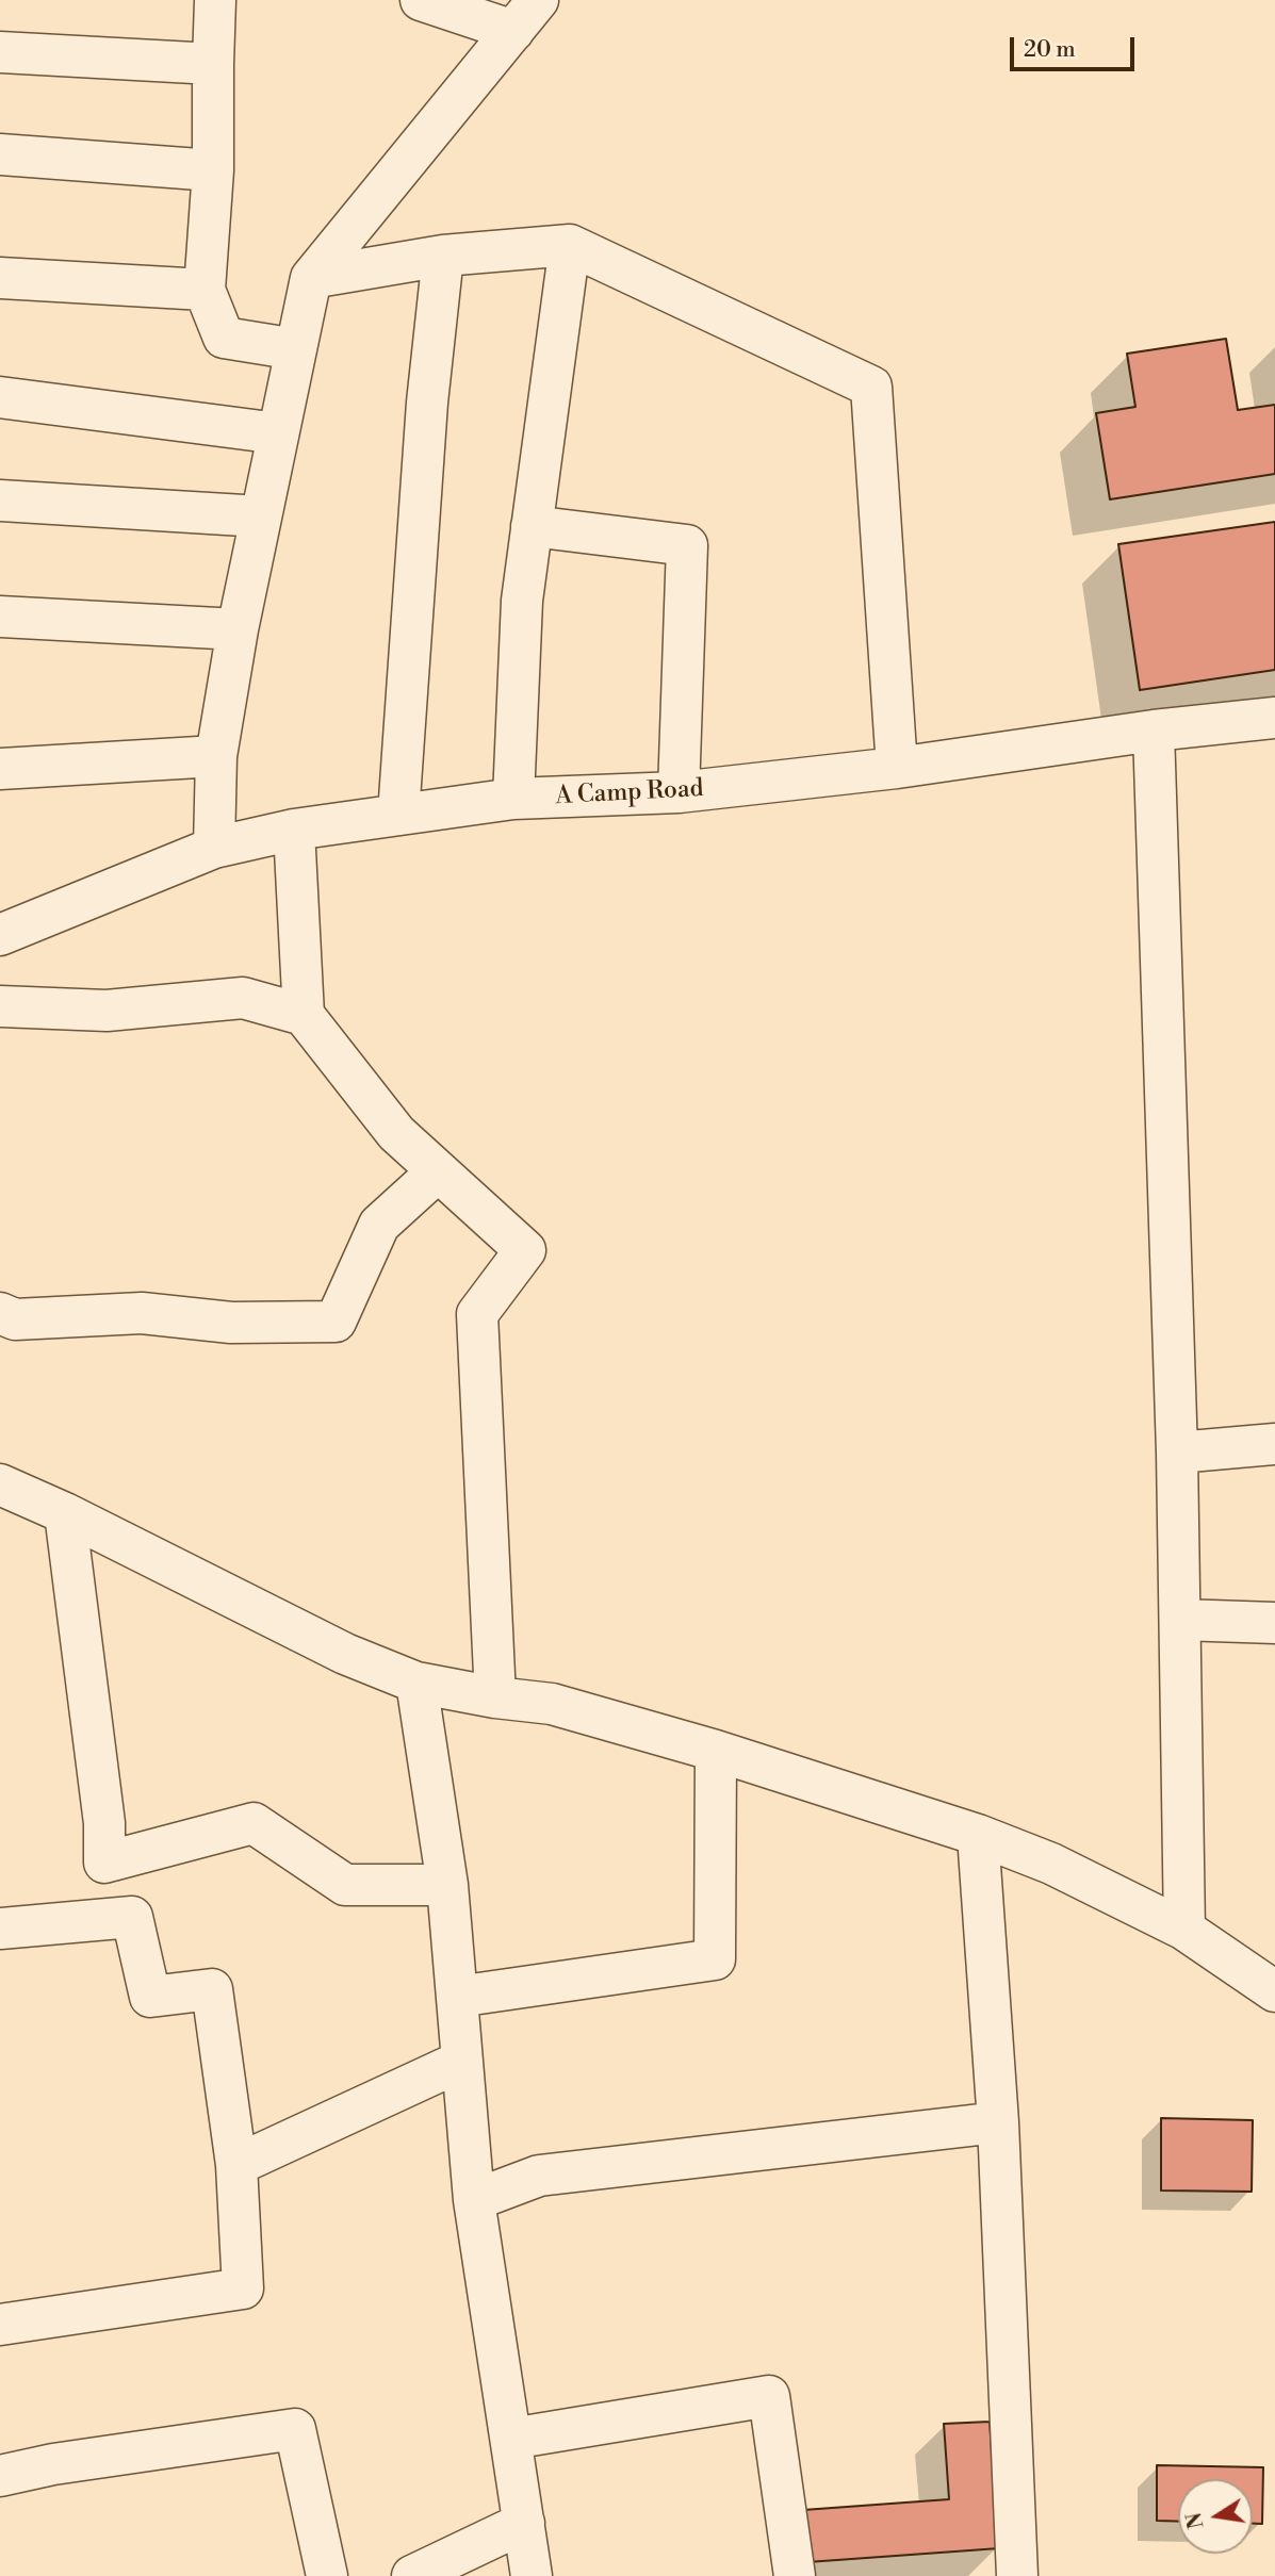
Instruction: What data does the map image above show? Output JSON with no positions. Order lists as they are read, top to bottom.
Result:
{
  "streets": {
    "street": ["A Camp Road"]
  },
  "scale_bar": "20 m",
  "north": "left"
}
